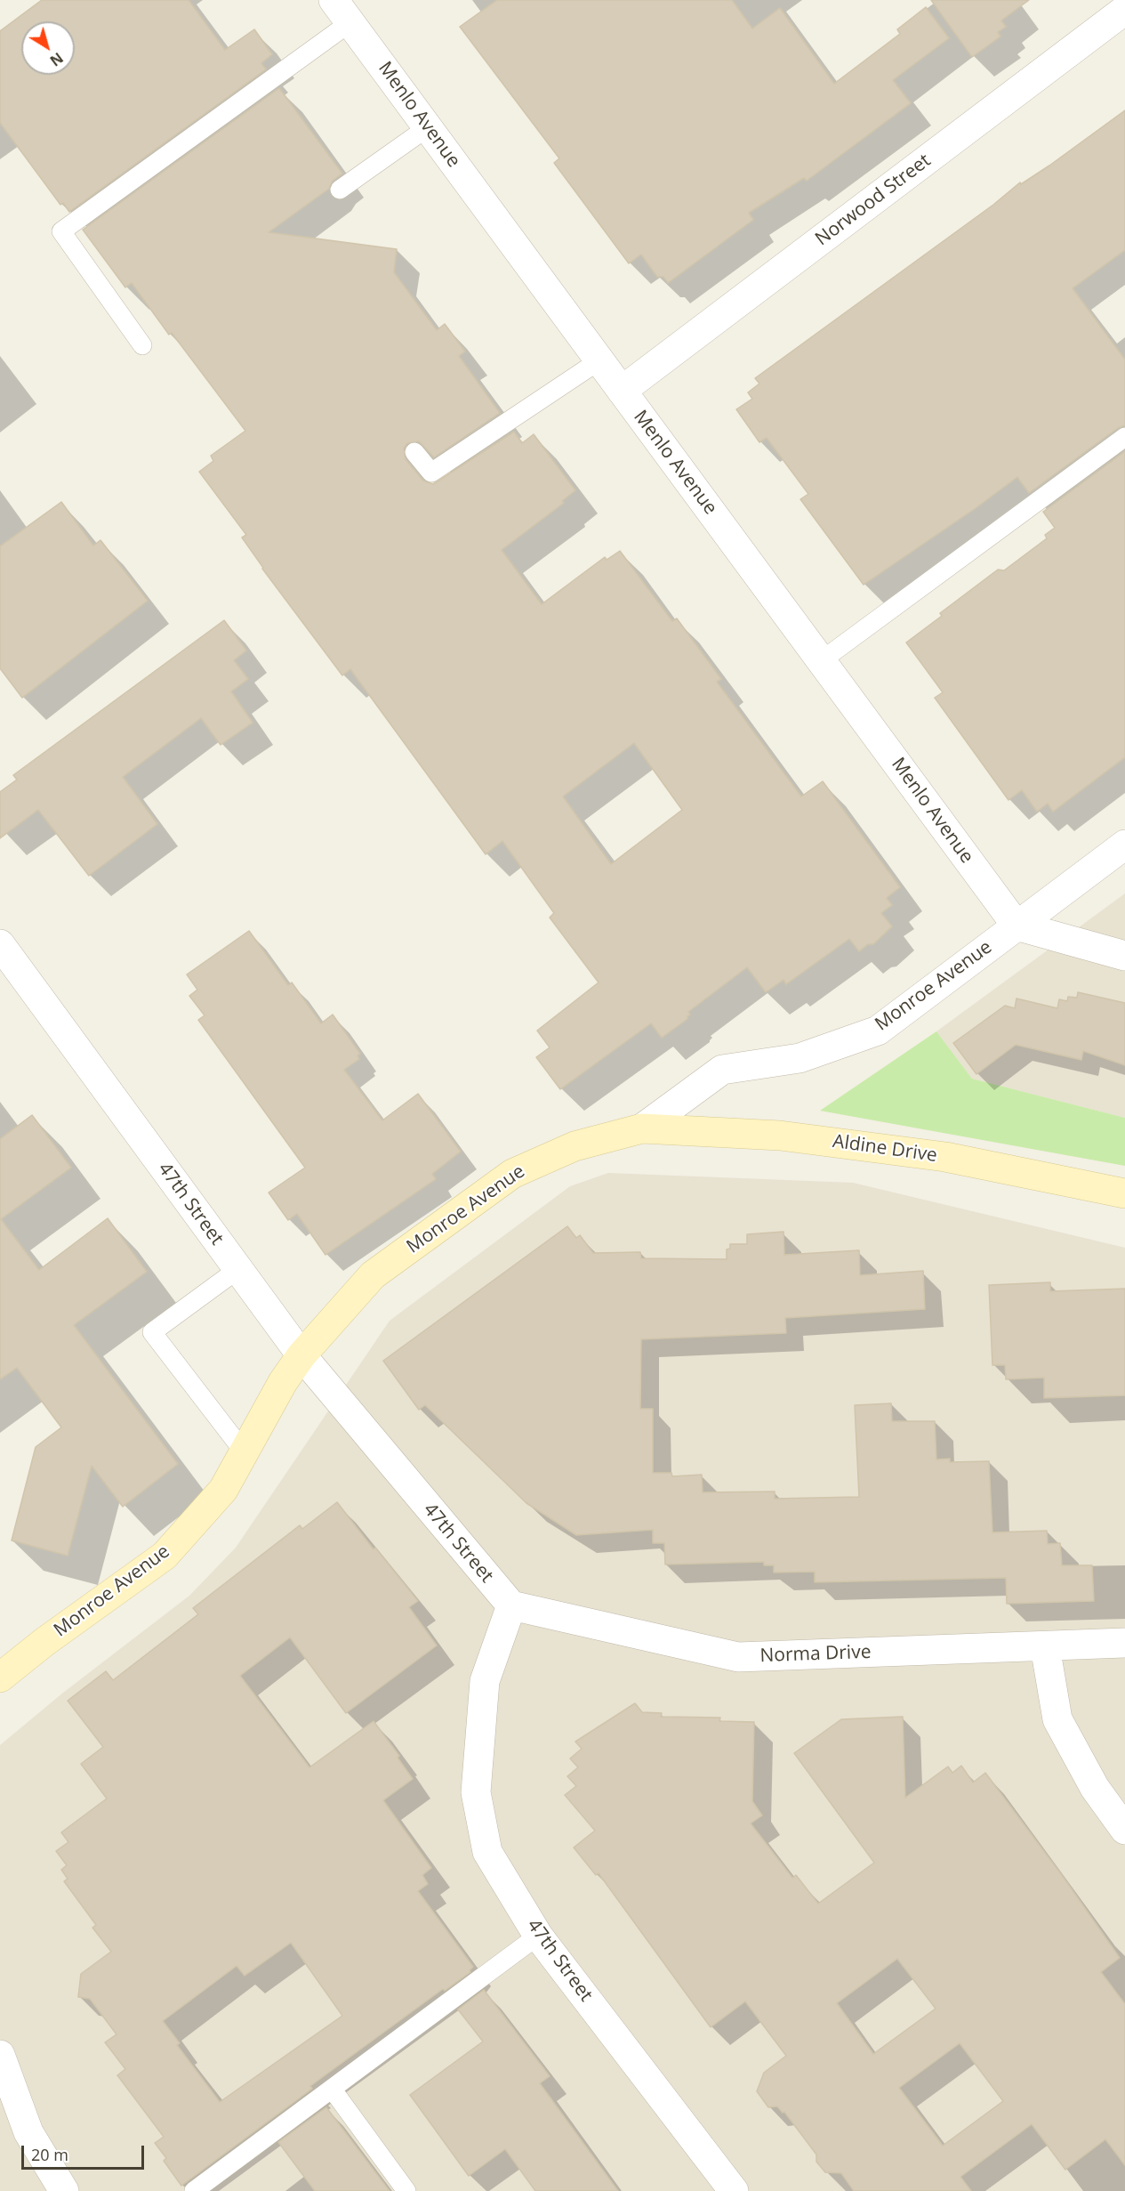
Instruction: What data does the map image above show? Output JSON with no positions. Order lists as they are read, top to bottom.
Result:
{
  "streets": {
    "main road": ["Monroe Avenue", "Aldine Drive"],
    "street": [
      "Menlo Avenue",
      "Norwood Street",
      "47th Street",
      "Norma Drive"
    ]
  },
  "crossings": [
    ["Menlo Avenue", "Norwood Street"],
    ["Menlo Avenue", "Monroe Avenue"],
    ["Monroe Avenue", "Aldine Drive"],
    ["Monroe Avenue", "47th Street"],
    ["47th Street", "Norma Drive"]
  ],
  "scale_bar": "20 m",
  "north": "bottom right"
}
